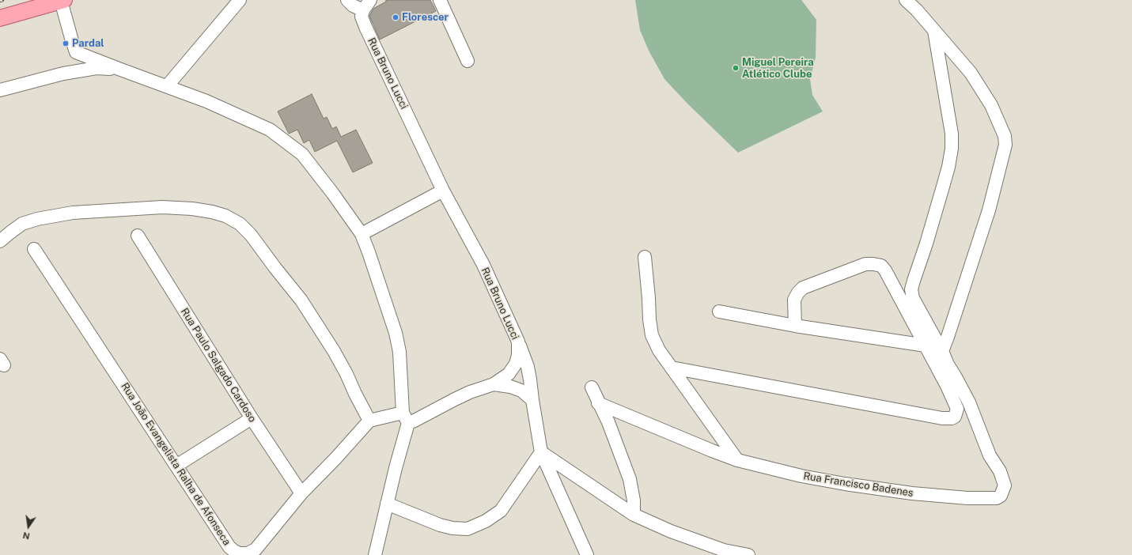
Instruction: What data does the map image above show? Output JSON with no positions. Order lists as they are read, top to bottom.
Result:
{
  "streets": {
    "street": [
      "Rua Bruno Lucci",
      "Rua Paulo Salgado Cardoso",
      "Rua João Evangelista Ralha de Afonseca",
      "Rua Francisco Badenes"
    ]
  },
  "crossings": [
    ["Rua Paulo Salgado Cardoso", "Rua João Evangelista Ralha de Afonseca"]
  ],
  "places": ["Florescer", "Pardal", "Miguel Pereira Atlético Clube"],
  "north": "bottom"
}
